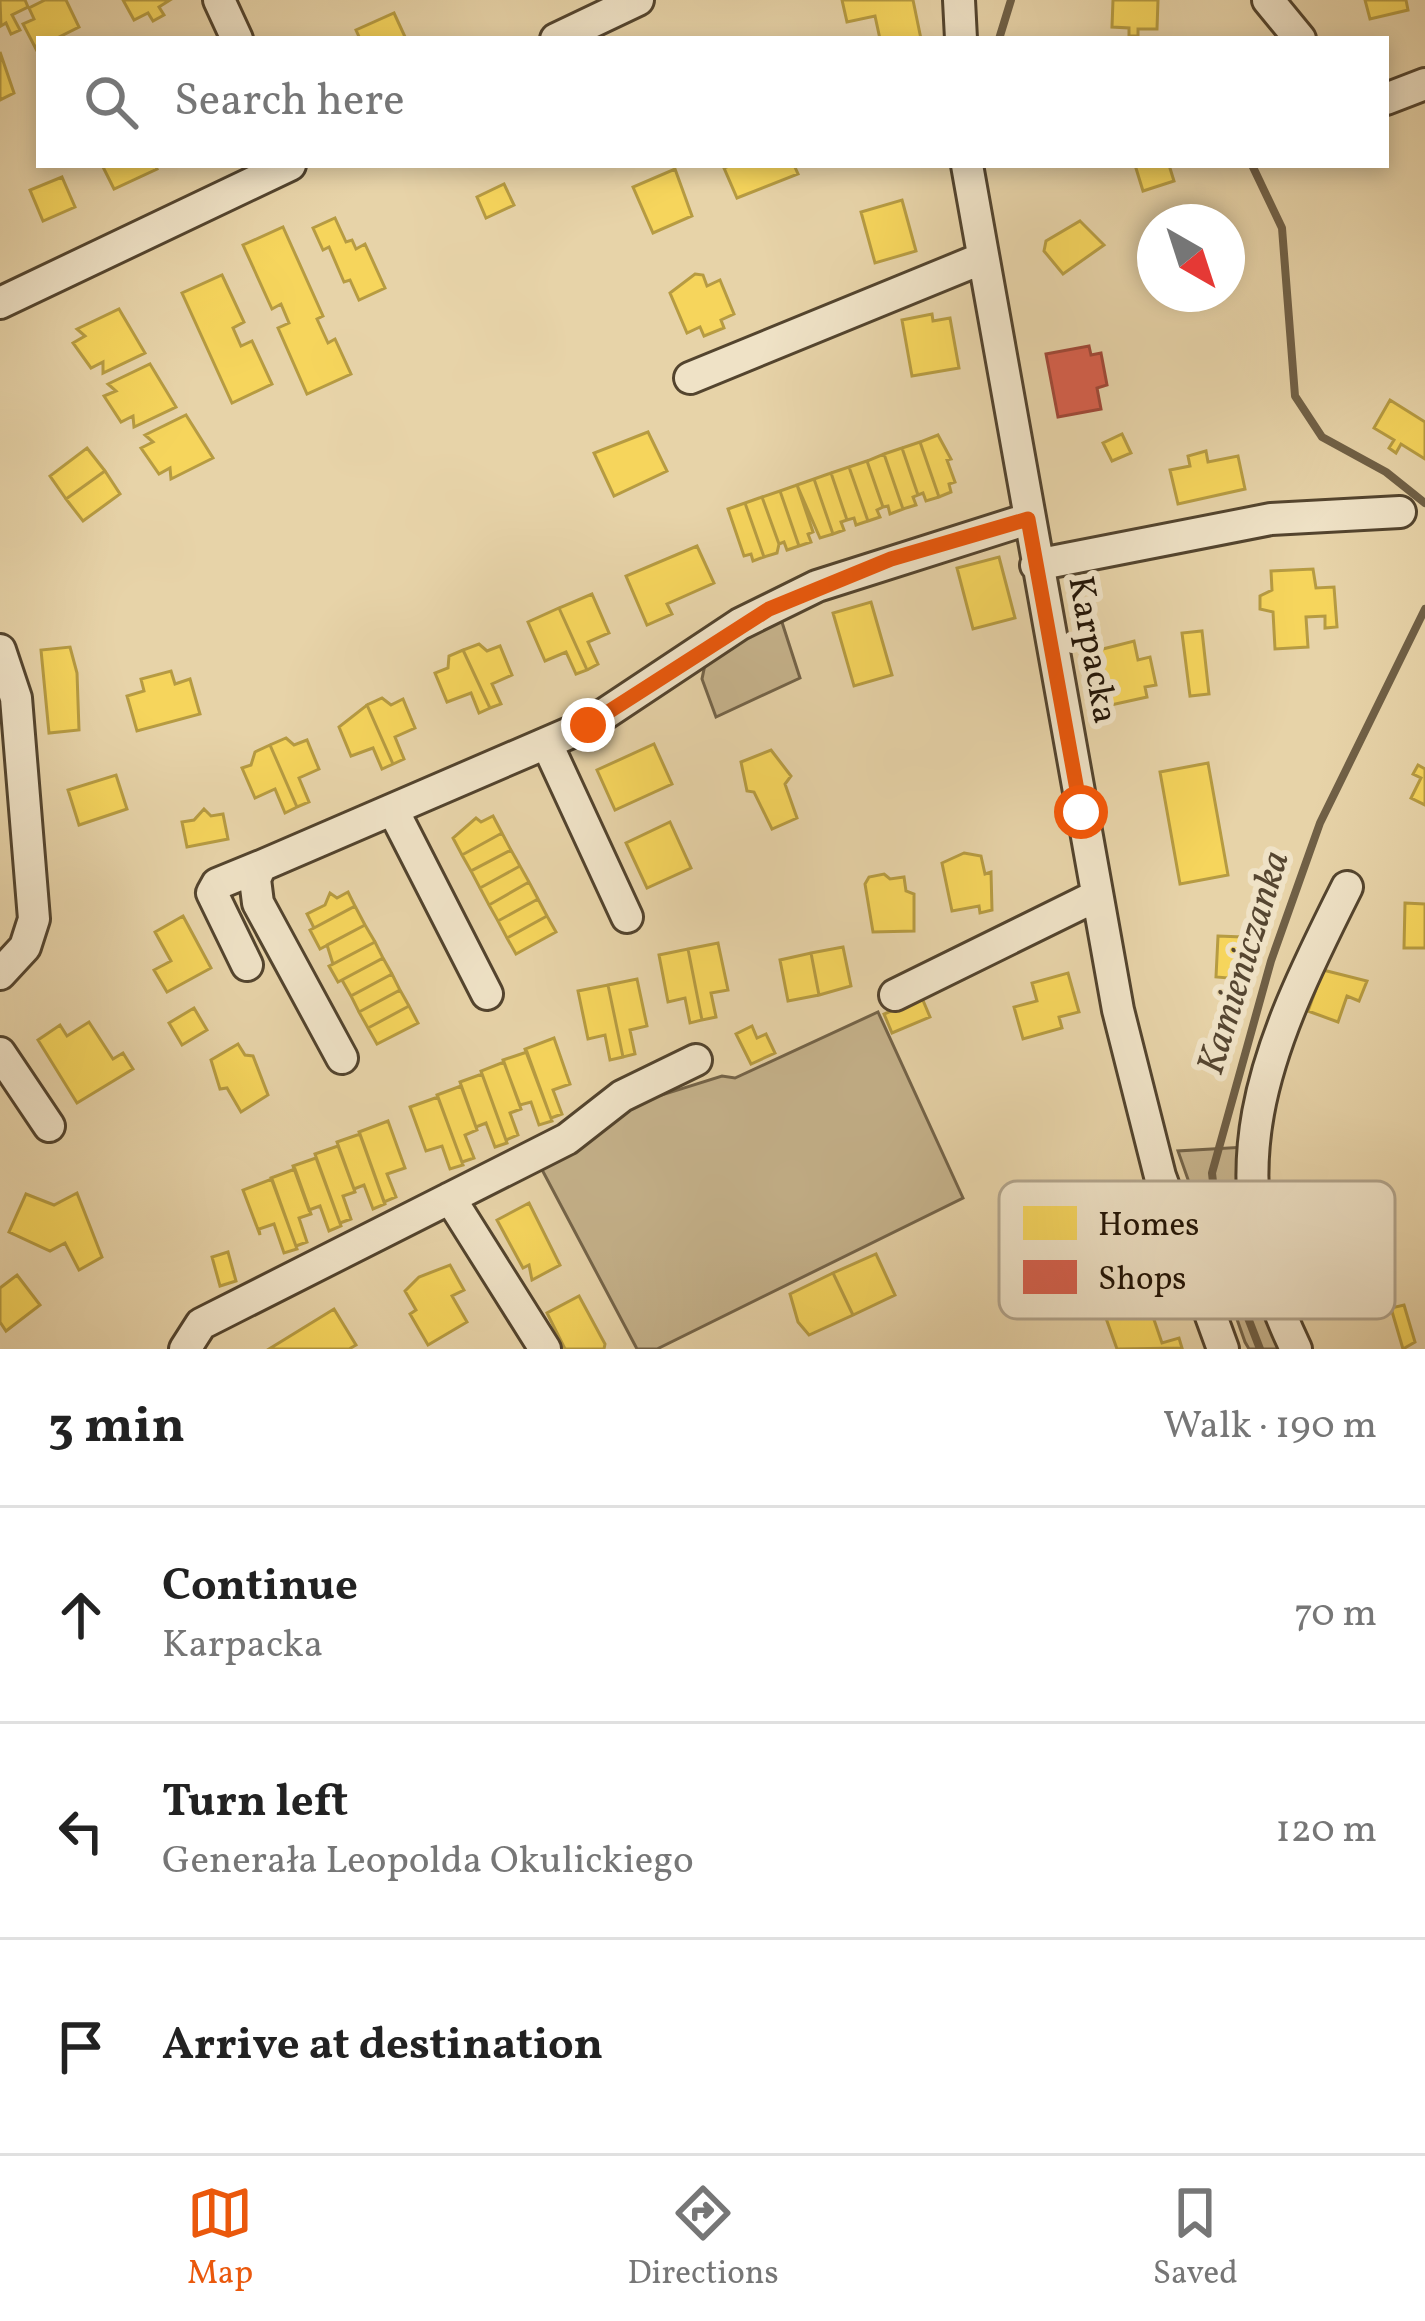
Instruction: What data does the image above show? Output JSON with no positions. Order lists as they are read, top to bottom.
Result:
{
  "streets": {
    "street": ["Karpacka"]
  },
  "water": ["Kamieniczanka"],
  "legend": ["Homes", "Shops"],
  "north": "bottom right",
  "page": {
    "search": "Search here",
    "heading": ["3 min", "Walk · 190 m"],
    "list": [
      ["Continue", "Karpacka", "70 m"],
      ["Turn left", "Generała Leopolda Okulickiego", "120 m"],
      "Arrive at destination"
    ],
    "nav": ["Map", "Directions", "Saved"]
  }
}
